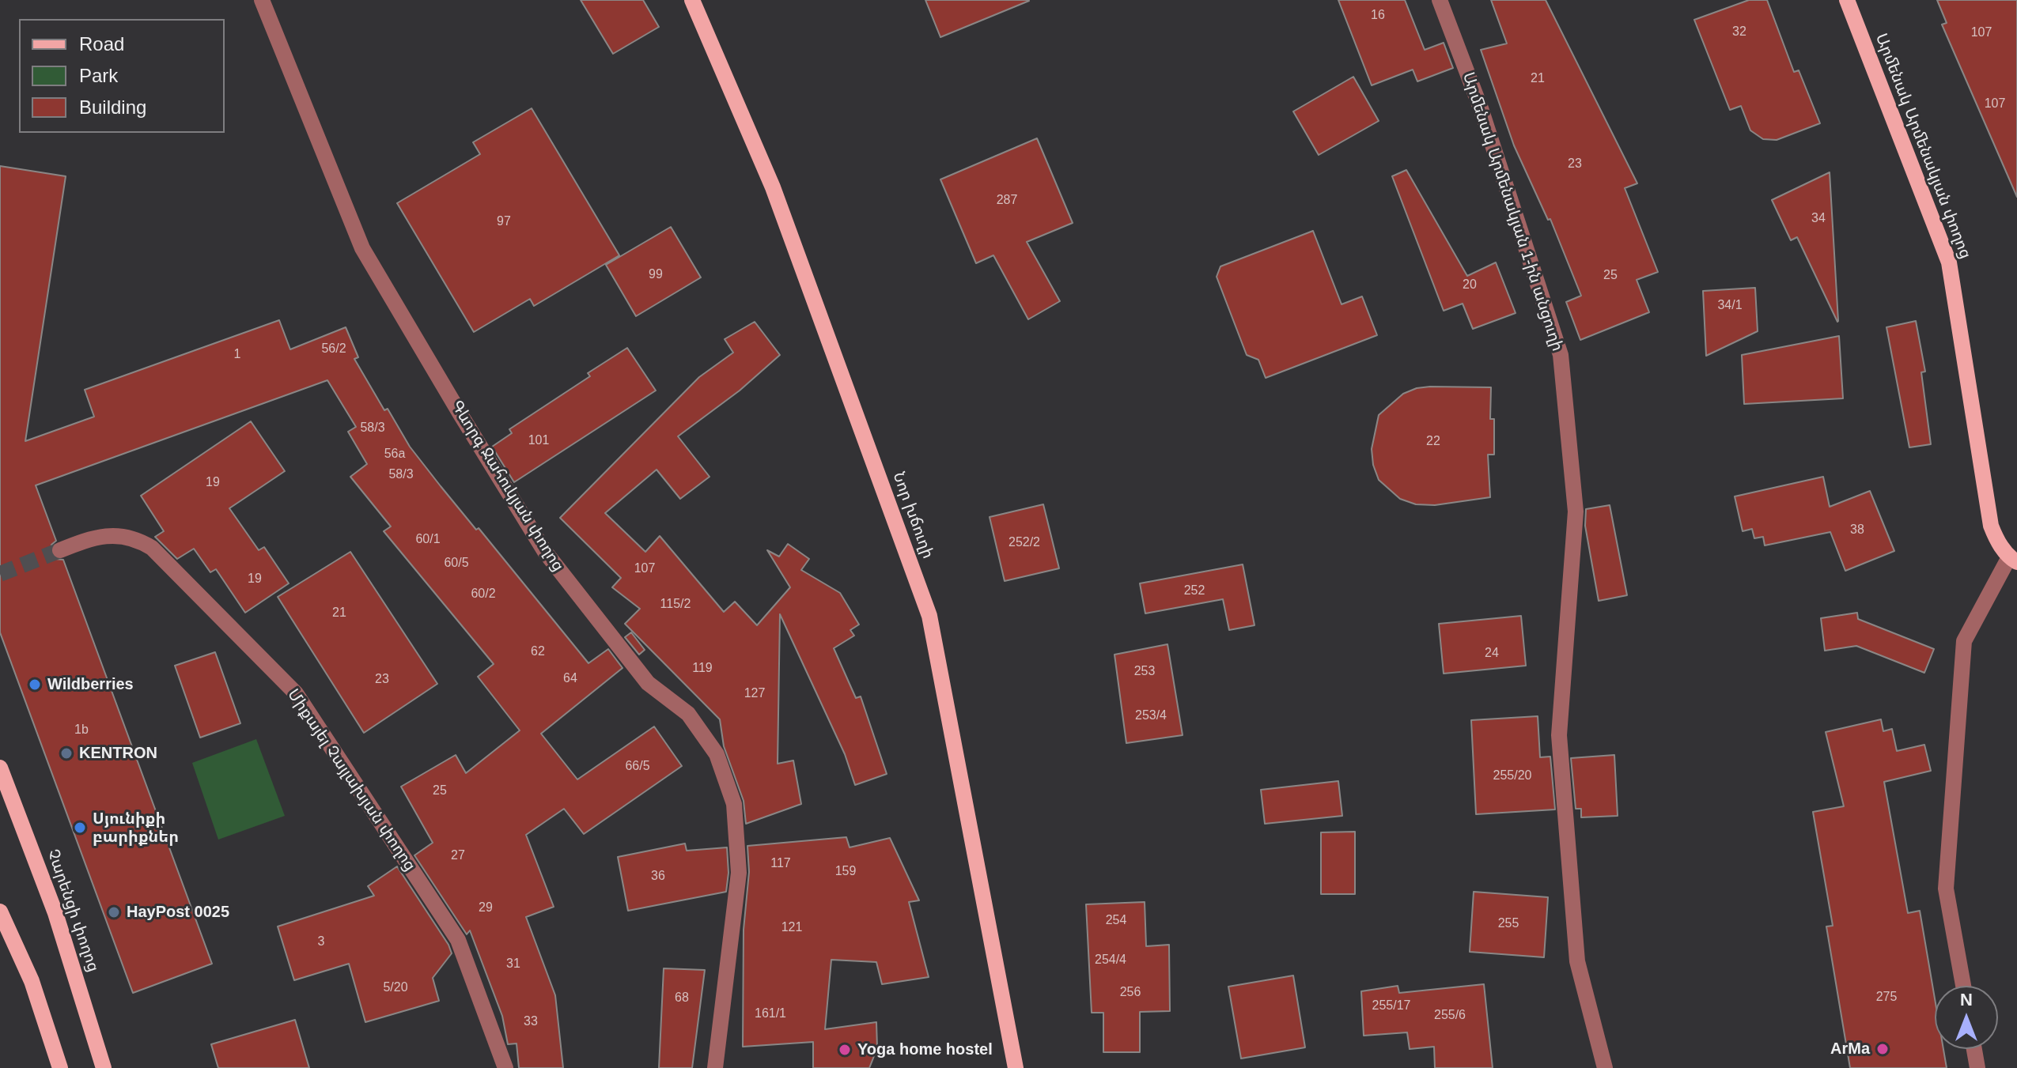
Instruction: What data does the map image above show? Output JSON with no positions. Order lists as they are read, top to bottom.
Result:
{
  "streets": {
    "main road": ["Արմենակ Արմենակյան փողոց", "Նոր խճուղի", "Չարենցի փողոց"],
    "street": ["Արմենակ Արմենակյան 1-ին անցուղի", "Գևորգ Ջահուկյան փողոց", "Միքայել Չայլախյան փողոց"]
  },
  "places": [
    "Wildberries",
    "KENTRON",
    "Սյունիքի բարիքներ",
    "HayPost 0025",
    "ArMa",
    "Yoga home hostel"
  ],
  "house_numbers": [
    "16",
    "32",
    "107",
    "21",
    "107",
    "23",
    "287",
    "34",
    "97",
    "99",
    "25",
    "20",
    "34/1",
    "56/2",
    "1",
    "58/3",
    "101",
    "22",
    "56a",
    "58/3",
    "19",
    "38",
    "60/1",
    "252/2",
    "60/5",
    "107",
    "19",
    "252",
    "60/2",
    "115/2",
    "21",
    "62",
    "24",
    "119",
    "253",
    "64",
    "23",
    "127",
    "253/4",
    "1b",
    "66/5",
    "255/20",
    "25",
    "27",
    "117",
    "159",
    "36",
    "29",
    "254",
    "255",
    "121",
    "3",
    "254/4",
    "31",
    "5/20",
    "256",
    "275",
    "68",
    "255/17",
    "161/1",
    "255/6",
    "33"
  ],
  "legend": ["Road", "Park", "Building"],
  "north": "top"
}
